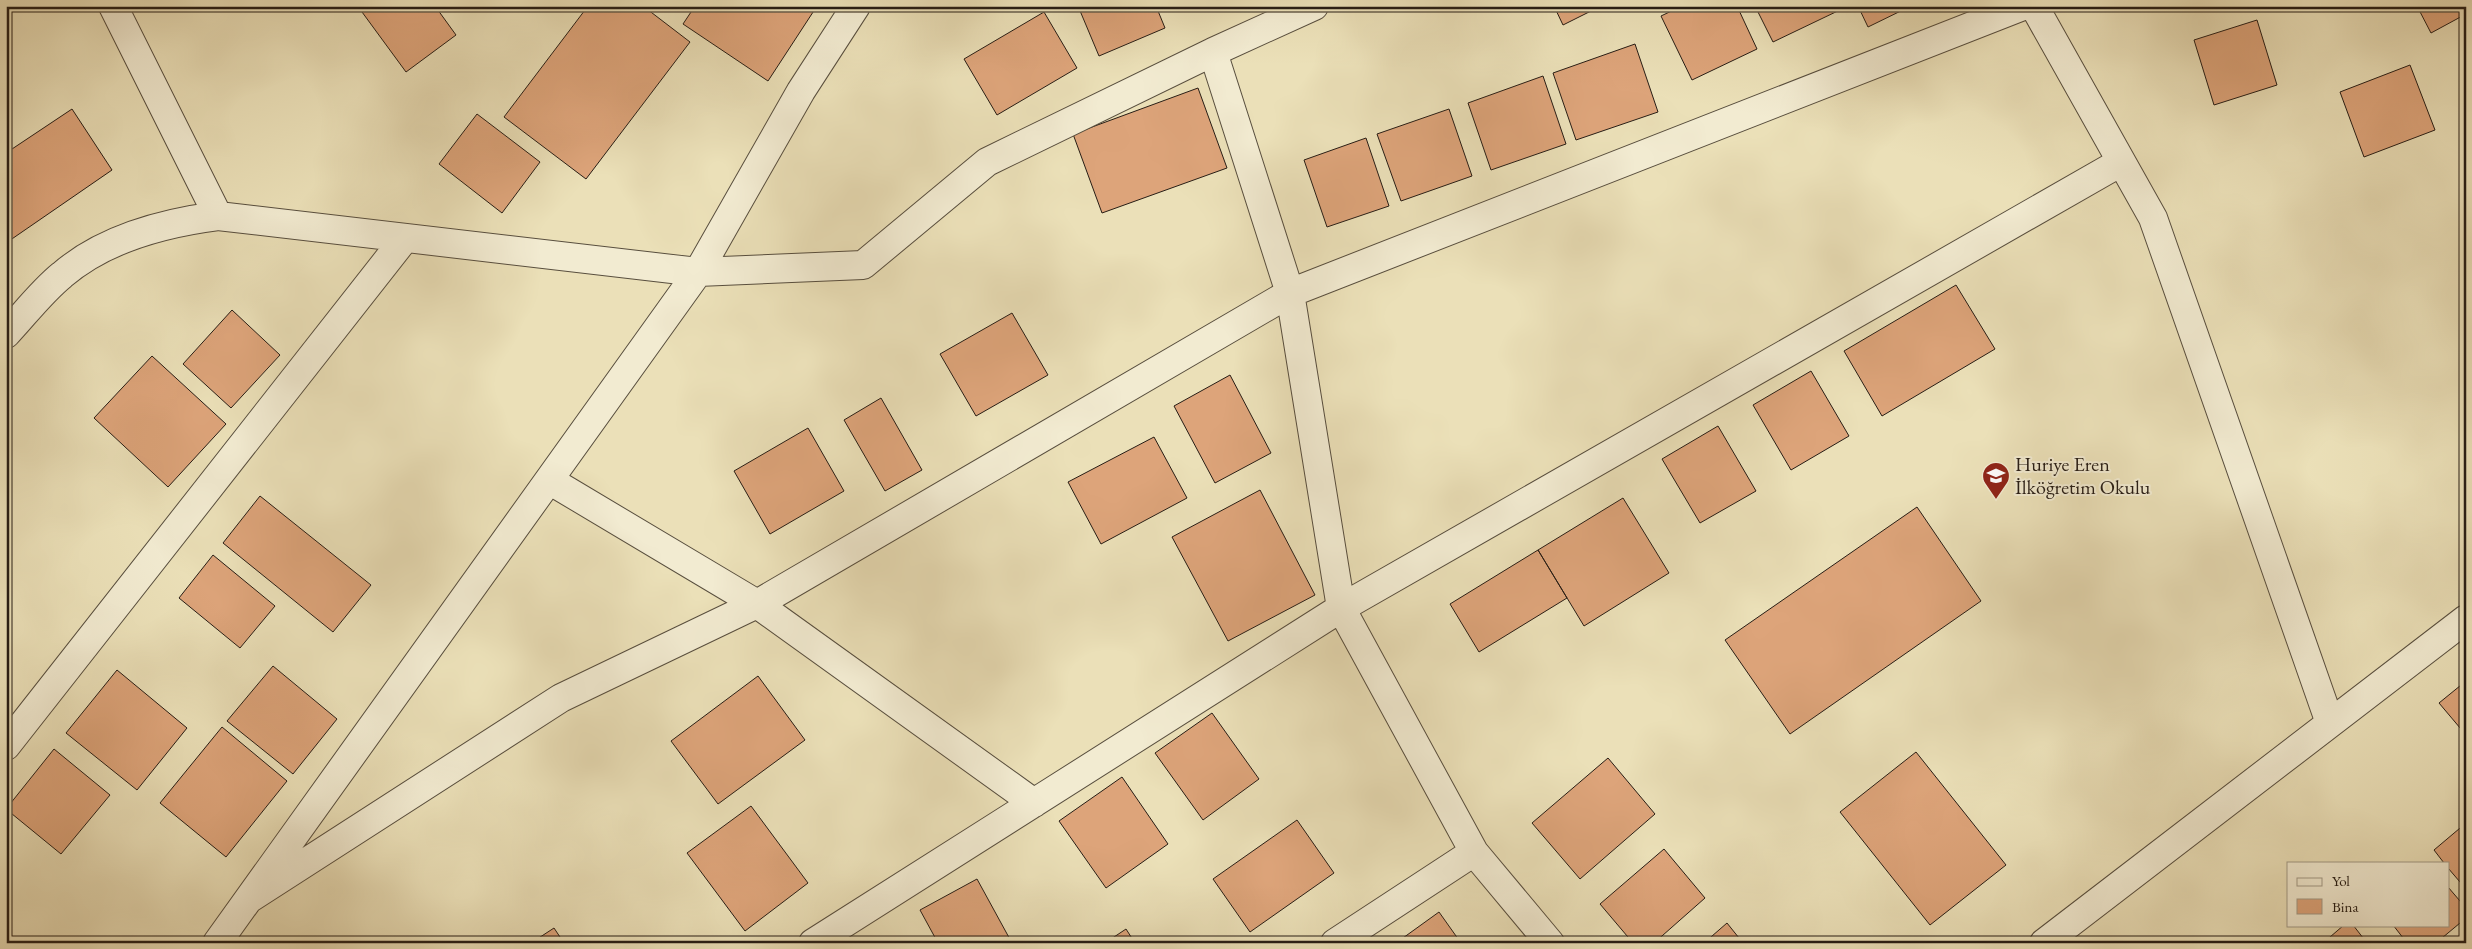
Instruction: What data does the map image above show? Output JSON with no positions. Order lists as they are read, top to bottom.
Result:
{
  "places": {
    "school or university": ["Huriye Eren İlköğretim Okulu"]
  },
  "legend": ["Yol", "Bina"]
}
